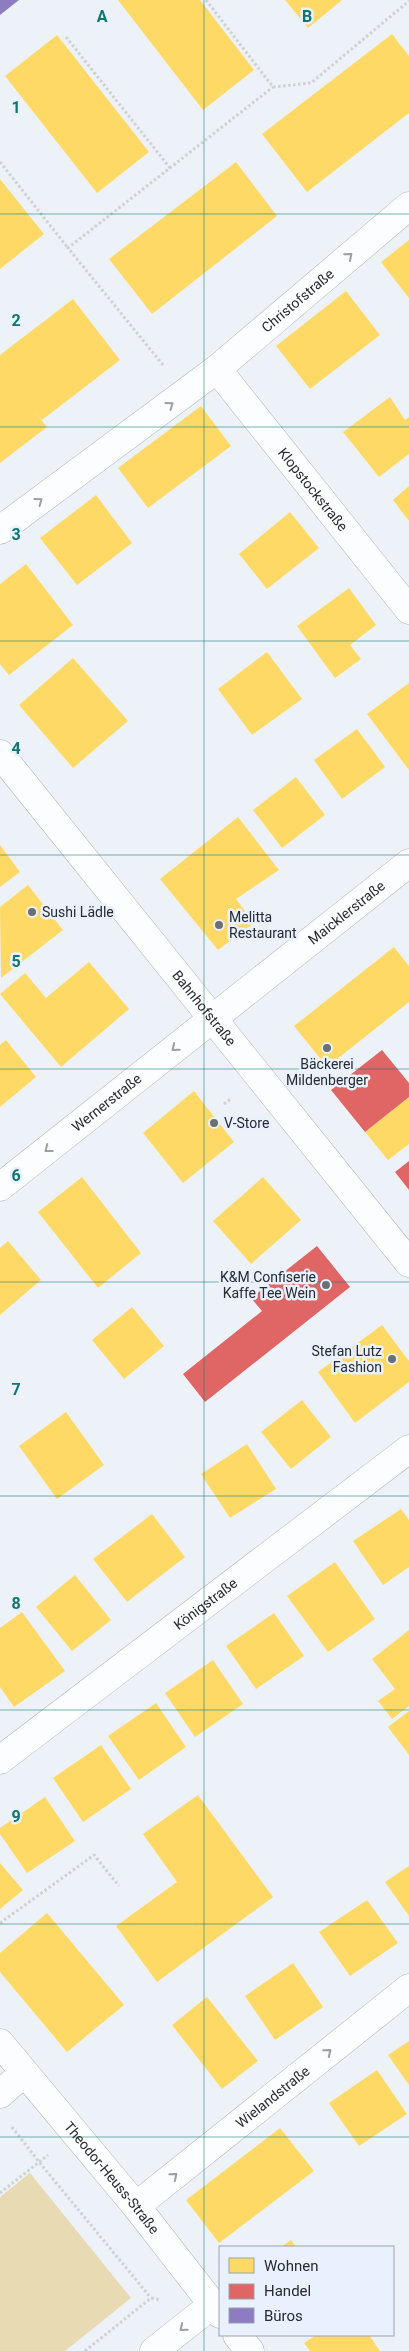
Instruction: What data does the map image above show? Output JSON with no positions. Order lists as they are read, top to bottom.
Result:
{
  "streets": {
    "street": [
      "Christofstraße",
      "Klopstockstraße",
      "Maicklerstraße",
      "Bahnhofstraße",
      "Wernerstraße",
      "Königstraße",
      "Wielandstraße",
      "Theodor-Heuss-Straße"
    ]
  },
  "crossings": [
    ["Christofstraße", "Klopstockstraße"],
    ["Maicklerstraße", "Bahnhofstraße"],
    ["Maicklerstraße", "Wernerstraße"],
    ["Bahnhofstraße", "Wernerstraße"],
    ["Wielandstraße", "Theodor-Heuss-Straße"]
  ],
  "one_way": ["Christofstraße", "Wernerstraße", "Wielandstraße"],
  "places": [
    "Sushi Lädle",
    "Melitta Restaurant",
    "Bäckerei Mildenberger",
    "V-Store",
    "K&M Confiserie Kaffe Tee Wein",
    "Stefan Lutz Fashion"
  ],
  "legend": ["Wohnen", "Handel", "Büros"],
  "grid": {
    "columns": ["A", "B"],
    "rows": [
      "1",
      "2",
      "3",
      "4",
      "5",
      "6",
      "7",
      "8",
      "9"
    ]
  }
}
